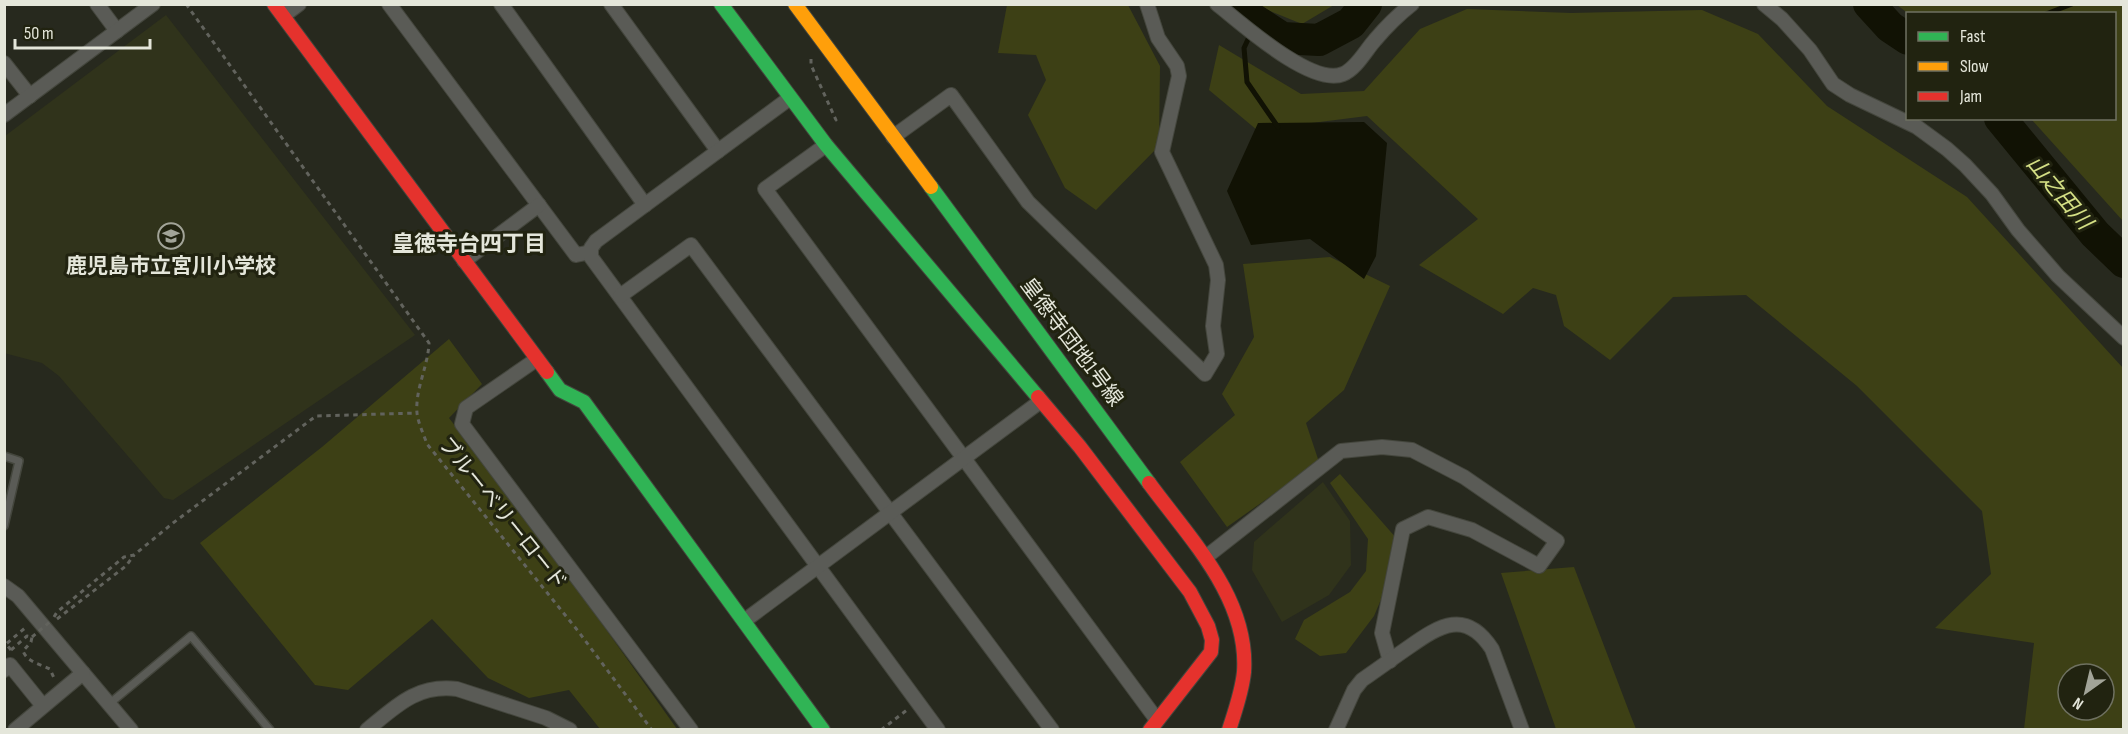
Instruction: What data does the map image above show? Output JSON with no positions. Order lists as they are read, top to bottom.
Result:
{
  "streets": {
    "street": ["皇徳寺団地1号線"],
    "path": ["ブルーベリーロード"]
  },
  "districts": ["皇徳寺台四丁目"],
  "water": ["山之田川"],
  "places": {
    "school or university": ["鹿児島市立宮川小学校"]
  },
  "legend": ["Fast", "Slow", "Jam"],
  "scale_bar": "50 m",
  "north": "bottom left"
}
